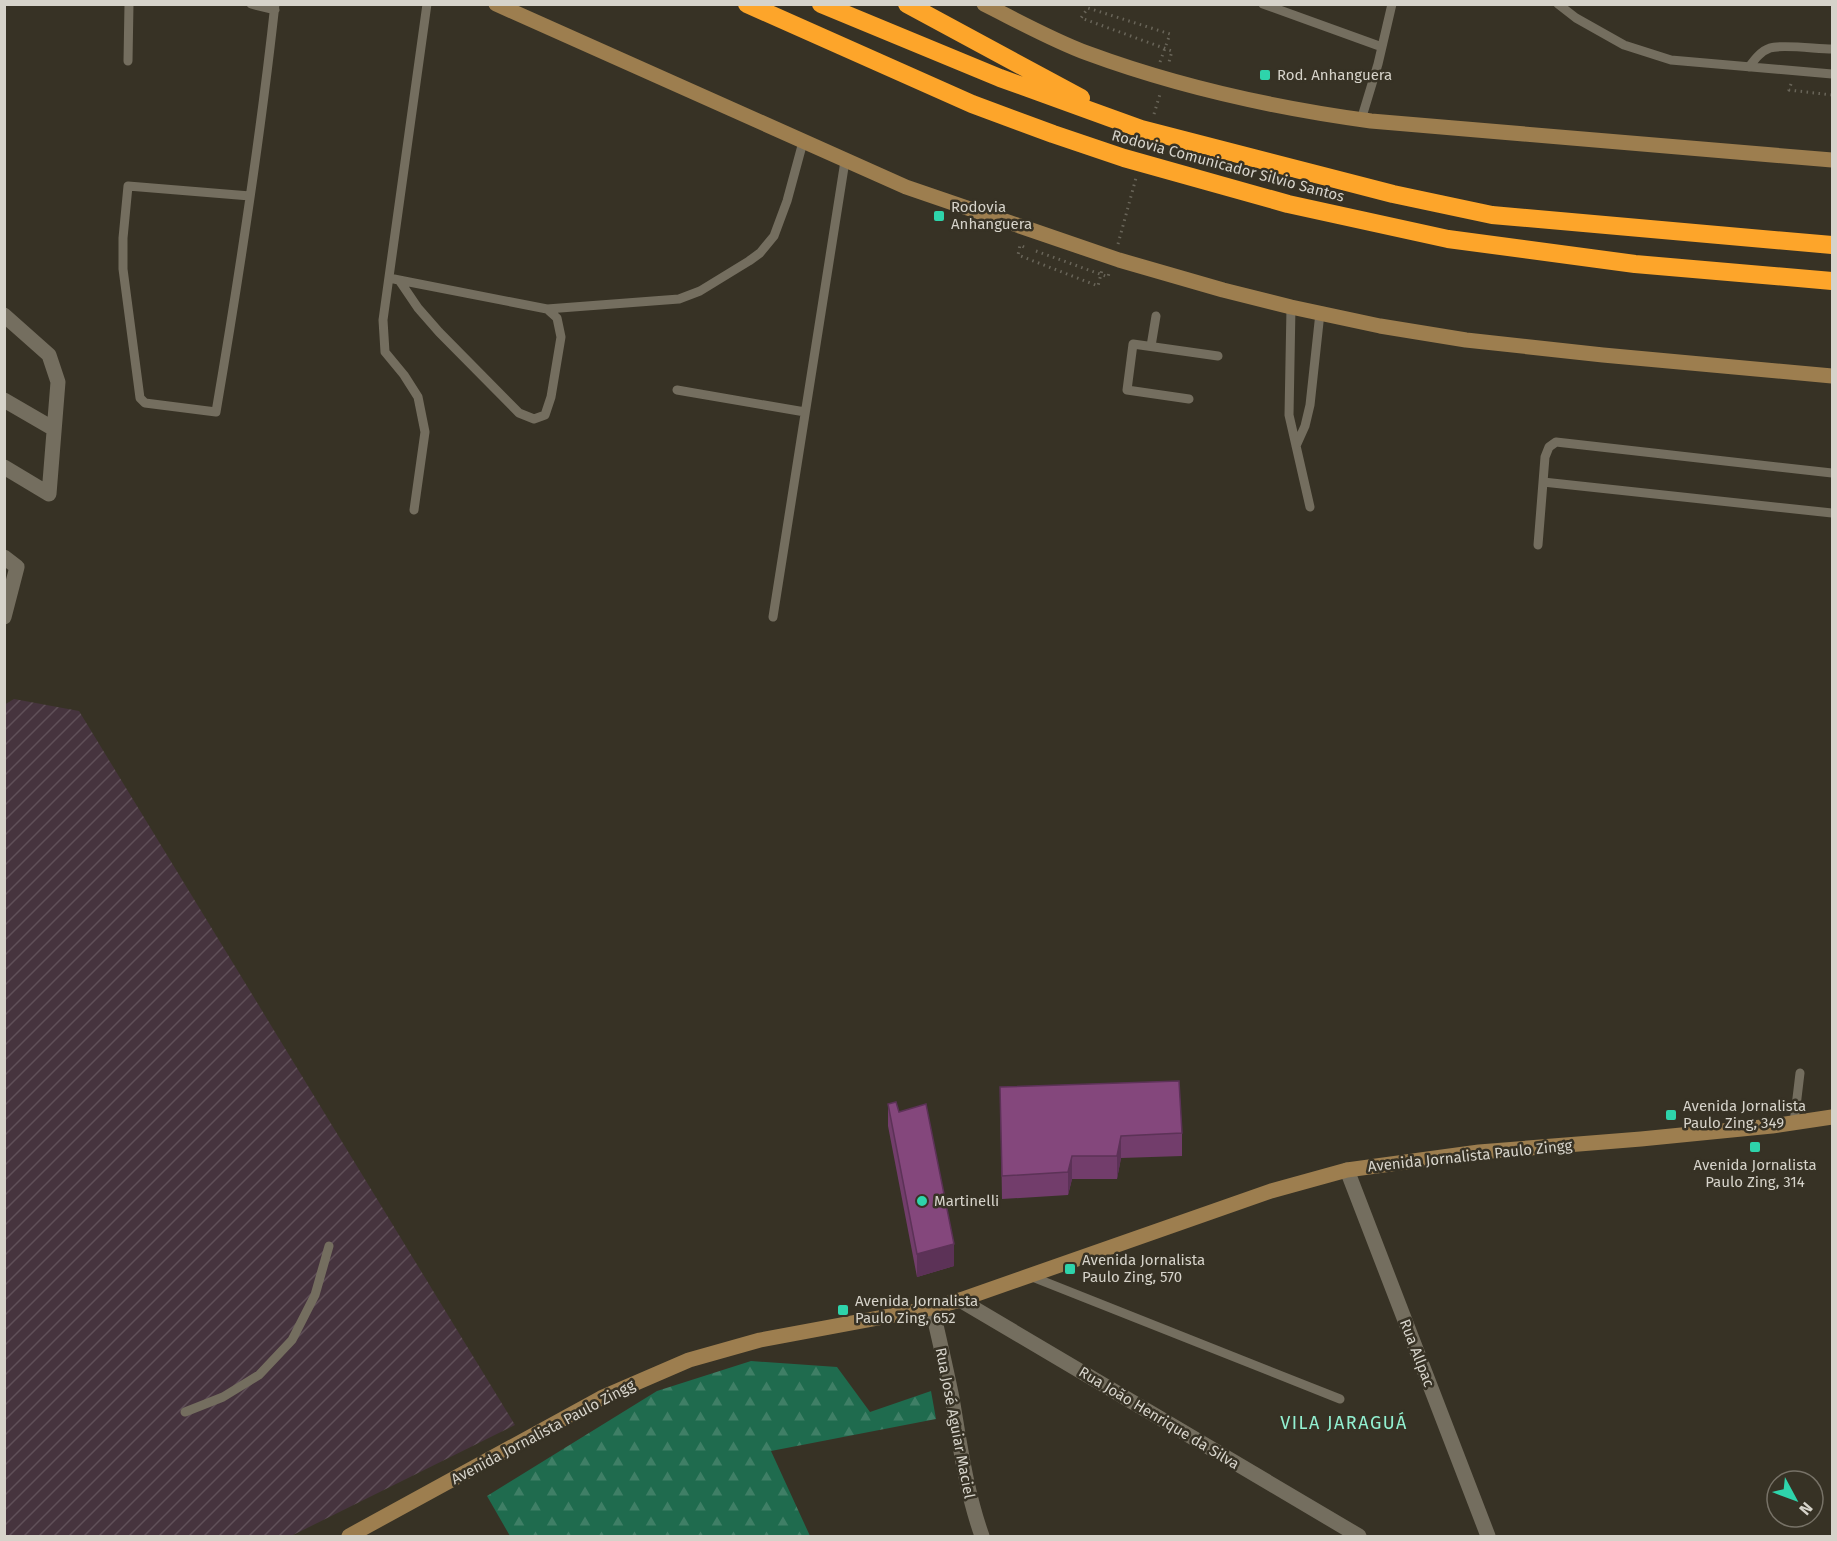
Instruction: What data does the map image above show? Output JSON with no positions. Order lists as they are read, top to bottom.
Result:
{
  "streets": {
    "highway": ["Rodovia Comunicador Silvio Santos"],
    "main road": ["Avenida Jornalista Paulo Zingg"],
    "street": ["Rua Allpac", "Rua João Henrique da Silva", "Rua José Aguiar Maciel"]
  },
  "crossings": [
    ["Avenida Jornalista Paulo Zingg", "Rua Allpac"],
    ["Avenida Jornalista Paulo Zingg", "Rua João Henrique da Silva"],
    ["Avenida Jornalista Paulo Zingg", "Rua José Aguiar Maciel"]
  ],
  "districts": ["VILA JARAGUÁ"],
  "places": {
    "transit": [
      "Rod. Anhanguera",
      "Rodovia Anhanguera",
      "Avenida Jornalista Paulo Zing, 349",
      "Avenida Jornalista Paulo Zing, 314",
      "Avenida Jornalista Paulo Zing, 570",
      "Avenida Jornalista Paulo Zing, 652"
    ],
    "other": ["Martinelli"]
  },
  "north": "bottom right"
}
